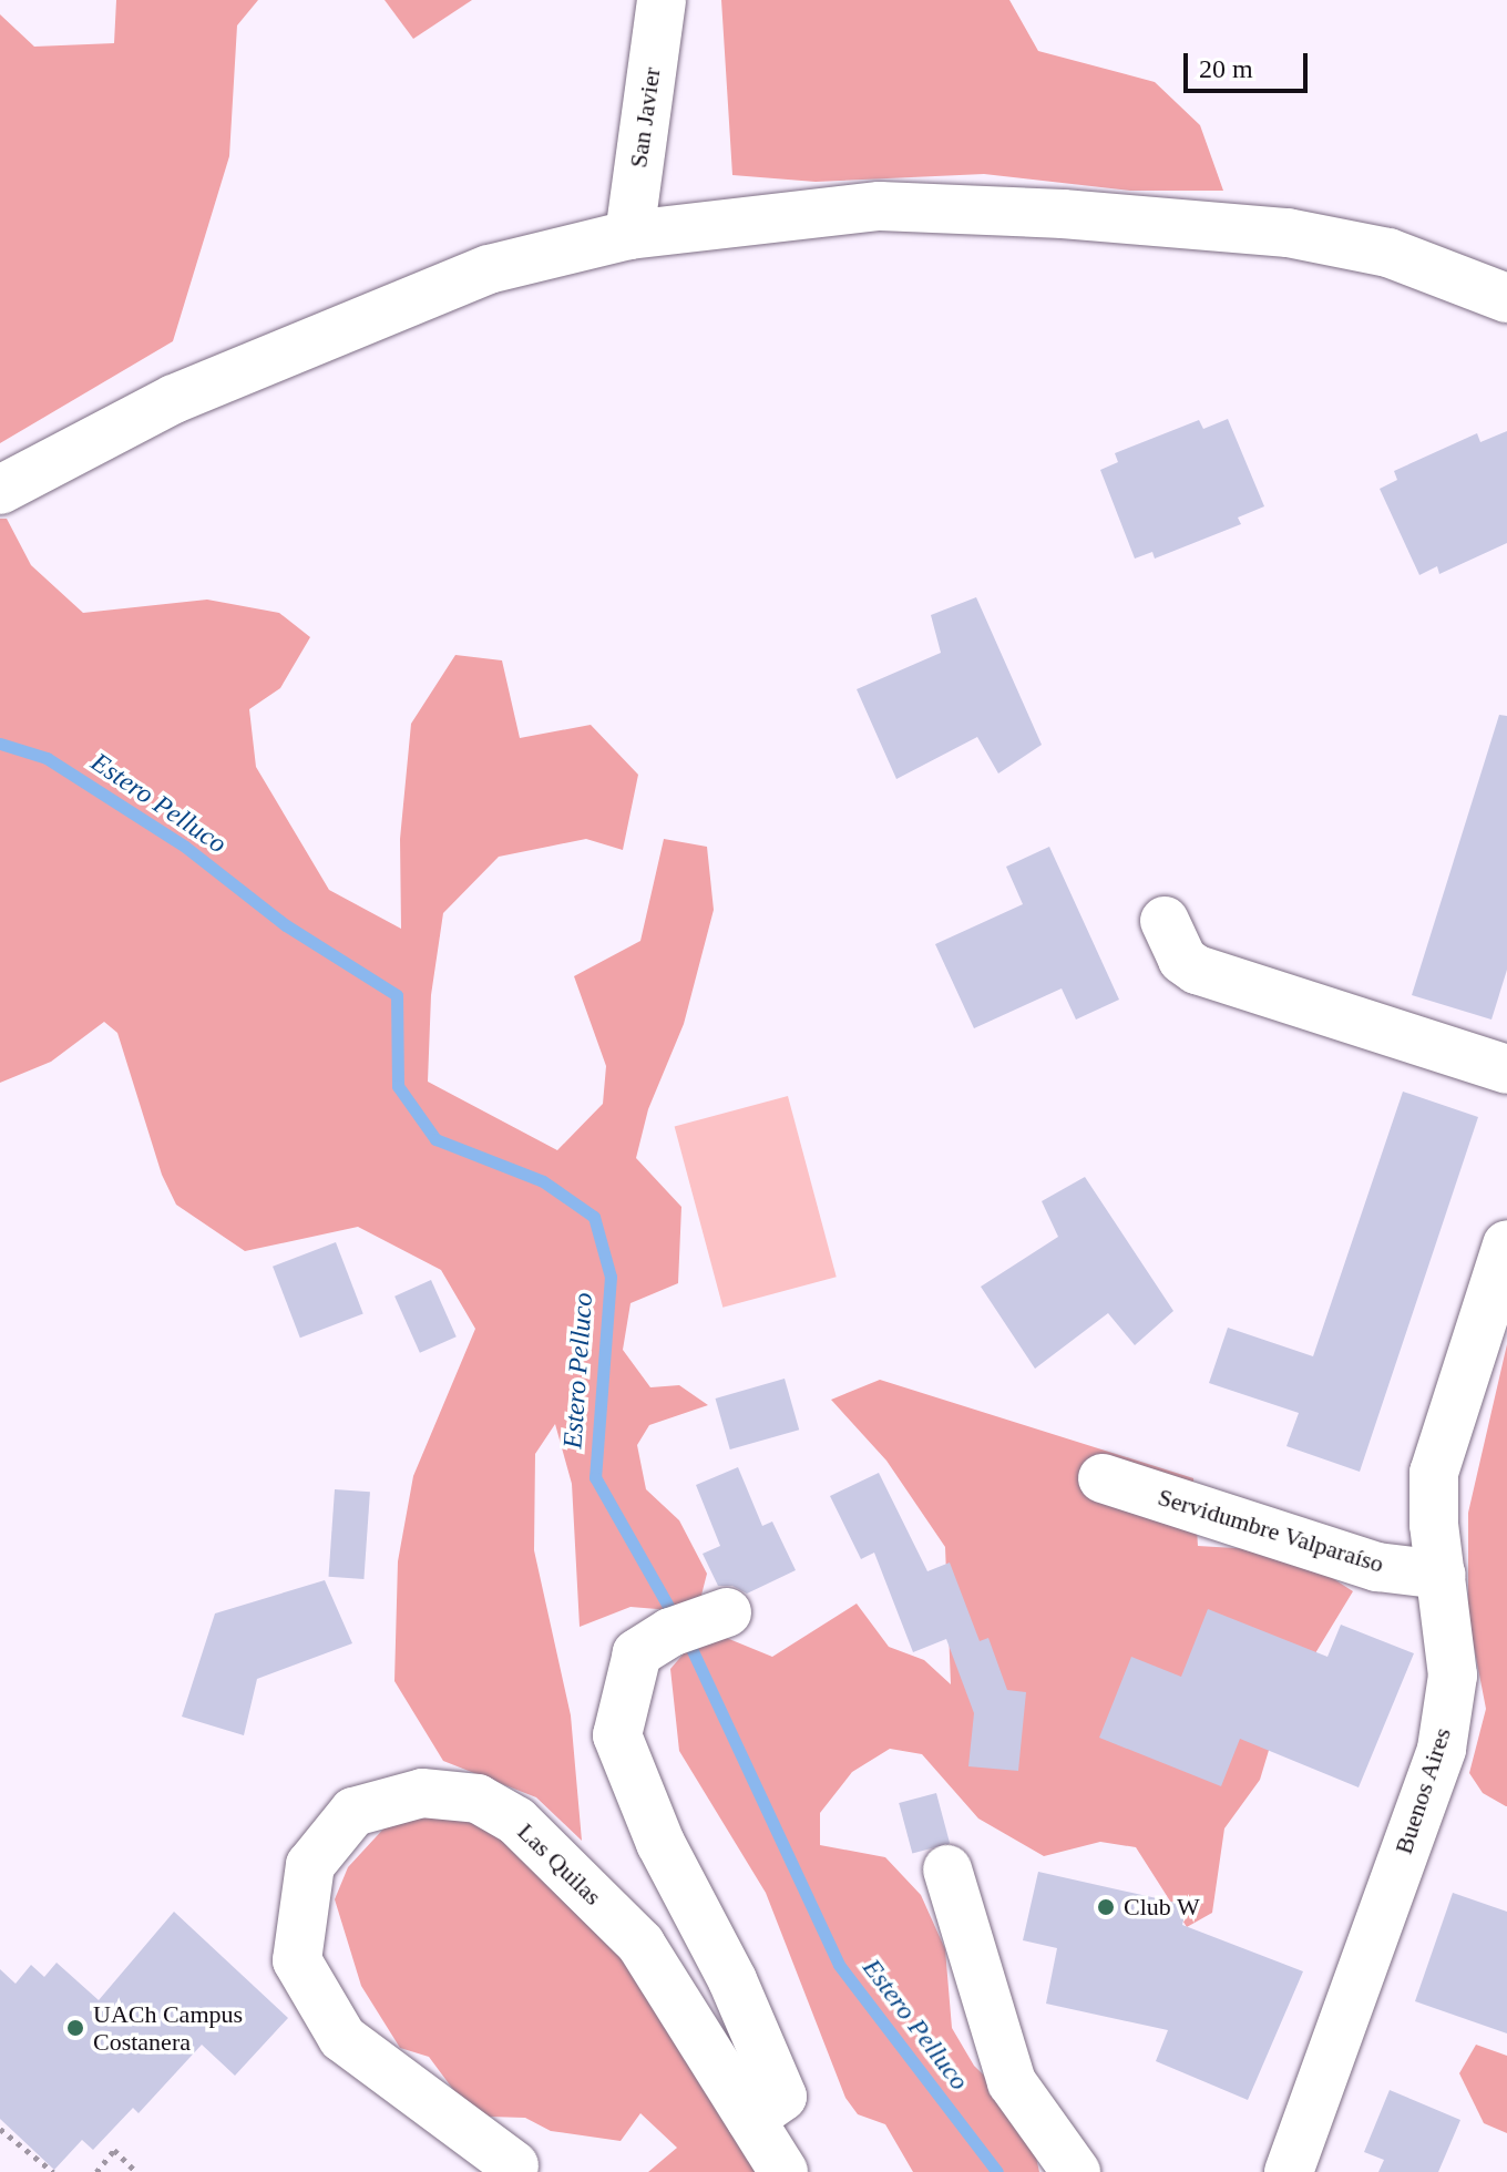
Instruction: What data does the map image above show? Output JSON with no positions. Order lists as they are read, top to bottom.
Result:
{
  "streets": {
    "street": [
      "San Javier",
      "Servidumbre Valparaíso",
      "Buenos Aires",
      "Las Quilas"
    ]
  },
  "crossings": [
    ["Servidumbre Valparaíso", "Buenos Aires"]
  ],
  "water": ["Estero Pelluco"],
  "places": ["Club W", "UACh Campus Costanera"],
  "scale_bar": "20 m"
}
